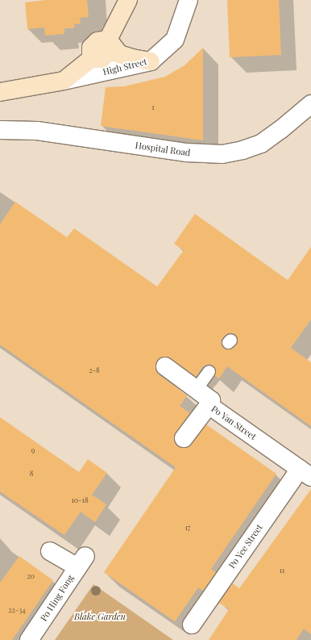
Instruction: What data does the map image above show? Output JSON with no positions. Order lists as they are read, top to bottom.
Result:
{
  "streets": {
    "street": [
      "High Street",
      "Hospital Road",
      "Po Yan Street",
      "Po Yee Street",
      "Po Hing Fong"
    ]
  },
  "crossings": [
    ["Po Yan Street", "Po Yee Street"]
  ],
  "parks": ["Blake Garden"],
  "house_numbers": [
    "1",
    "2-8",
    "9",
    "8",
    "10-18",
    "17",
    "11",
    "20",
    "22-34"
  ]
}
